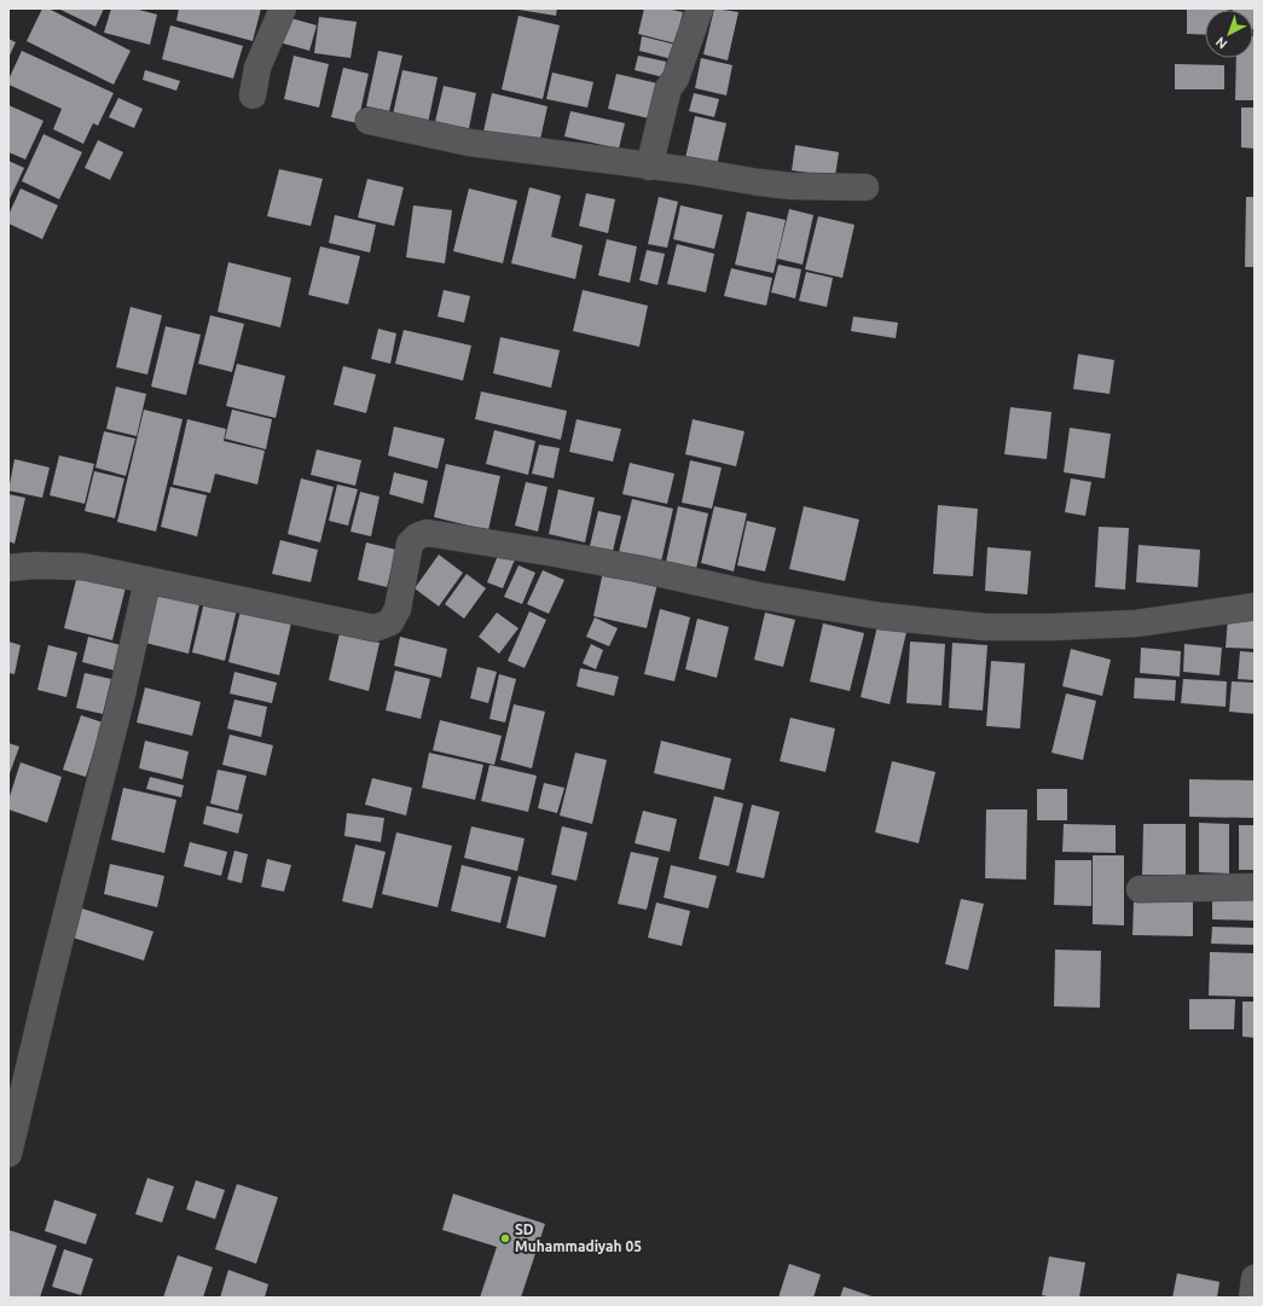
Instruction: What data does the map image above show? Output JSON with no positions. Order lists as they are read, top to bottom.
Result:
{
  "places": ["SD Muhammadiyah 05"],
  "north": "bottom left"
}
